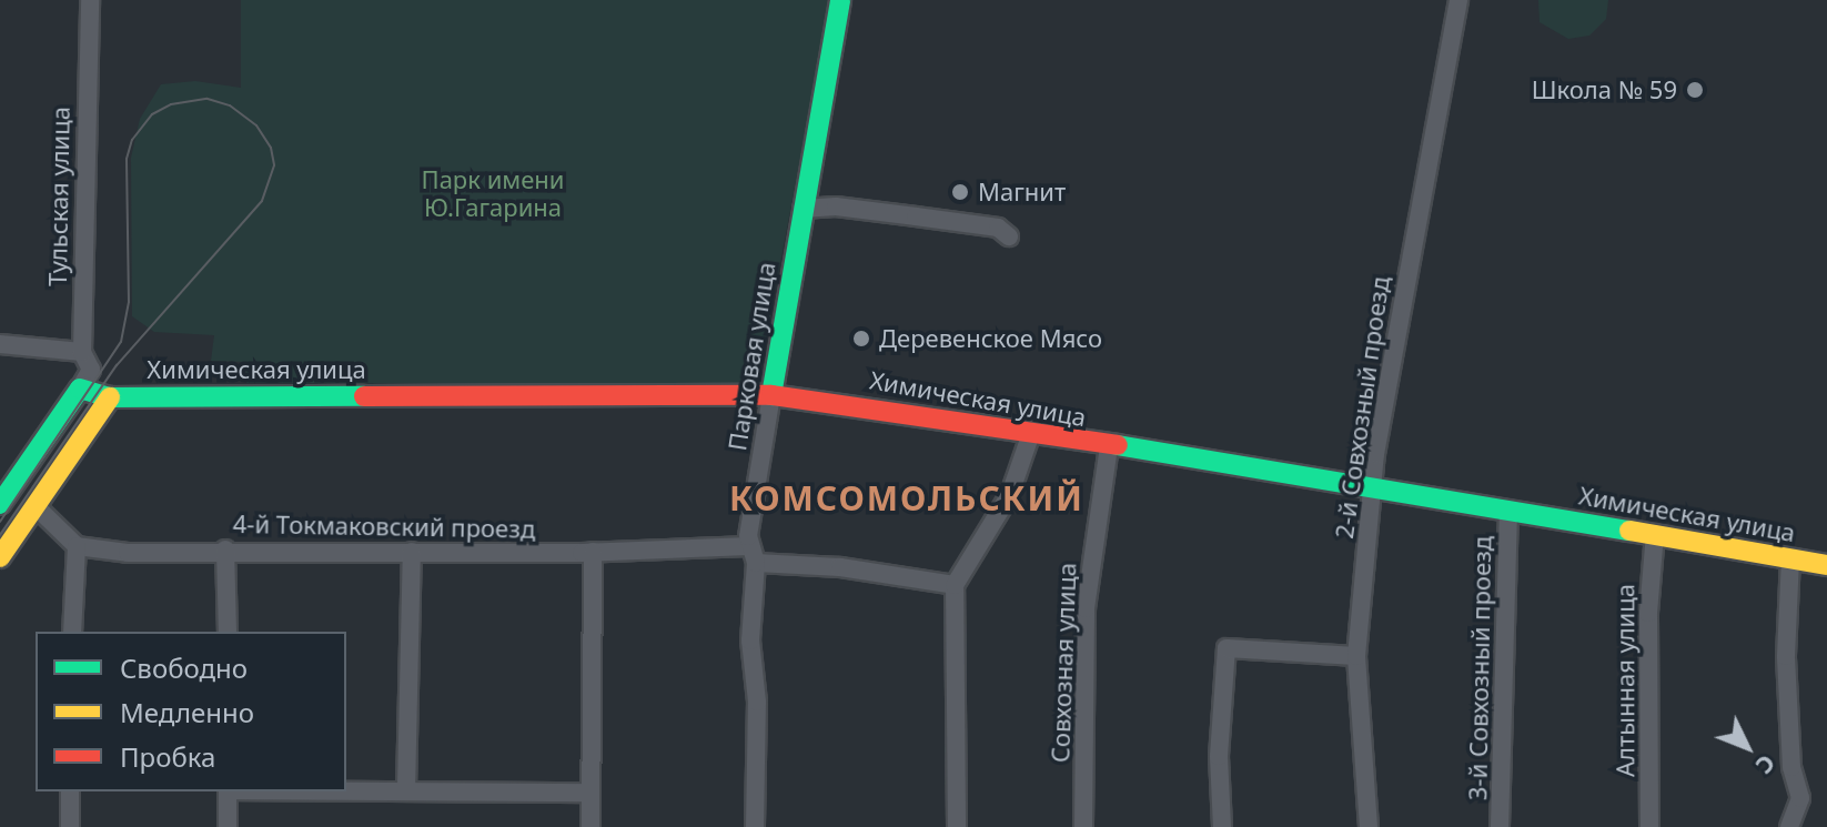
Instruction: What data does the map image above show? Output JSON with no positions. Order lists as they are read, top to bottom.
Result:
{
  "streets": {
    "street": [
      "Тульская улица",
      "Парковая улица",
      "Химическая улица",
      "2-й Совхозный проезд",
      "4-й Токмаковский проезд",
      "Совхозная улица",
      "3-й Совхозный проезд",
      "Алтынная улица"
    ]
  },
  "crossings": [
    ["Парковая улица", "Химическая улица"],
    ["Парковая улица", "4-й Токмаковский проезд"],
    ["Химическая улица", "2-й Совхозный проезд"],
    ["Химическая улица", "Совхозная улица"],
    ["Химическая улица", "3-й Совхозный проезд"],
    ["Химическая улица", "Алтынная улица"]
  ],
  "districts": ["КОМСОМОЛЬСКИЙ"],
  "parks": ["Парк имени Ю.Гагарина"],
  "places": ["Школа № 59", "Магнит", "Деревенское Мясо"],
  "legend": ["Свободно", "Медленно", "Пробка"],
  "north": "bottom right"
}
